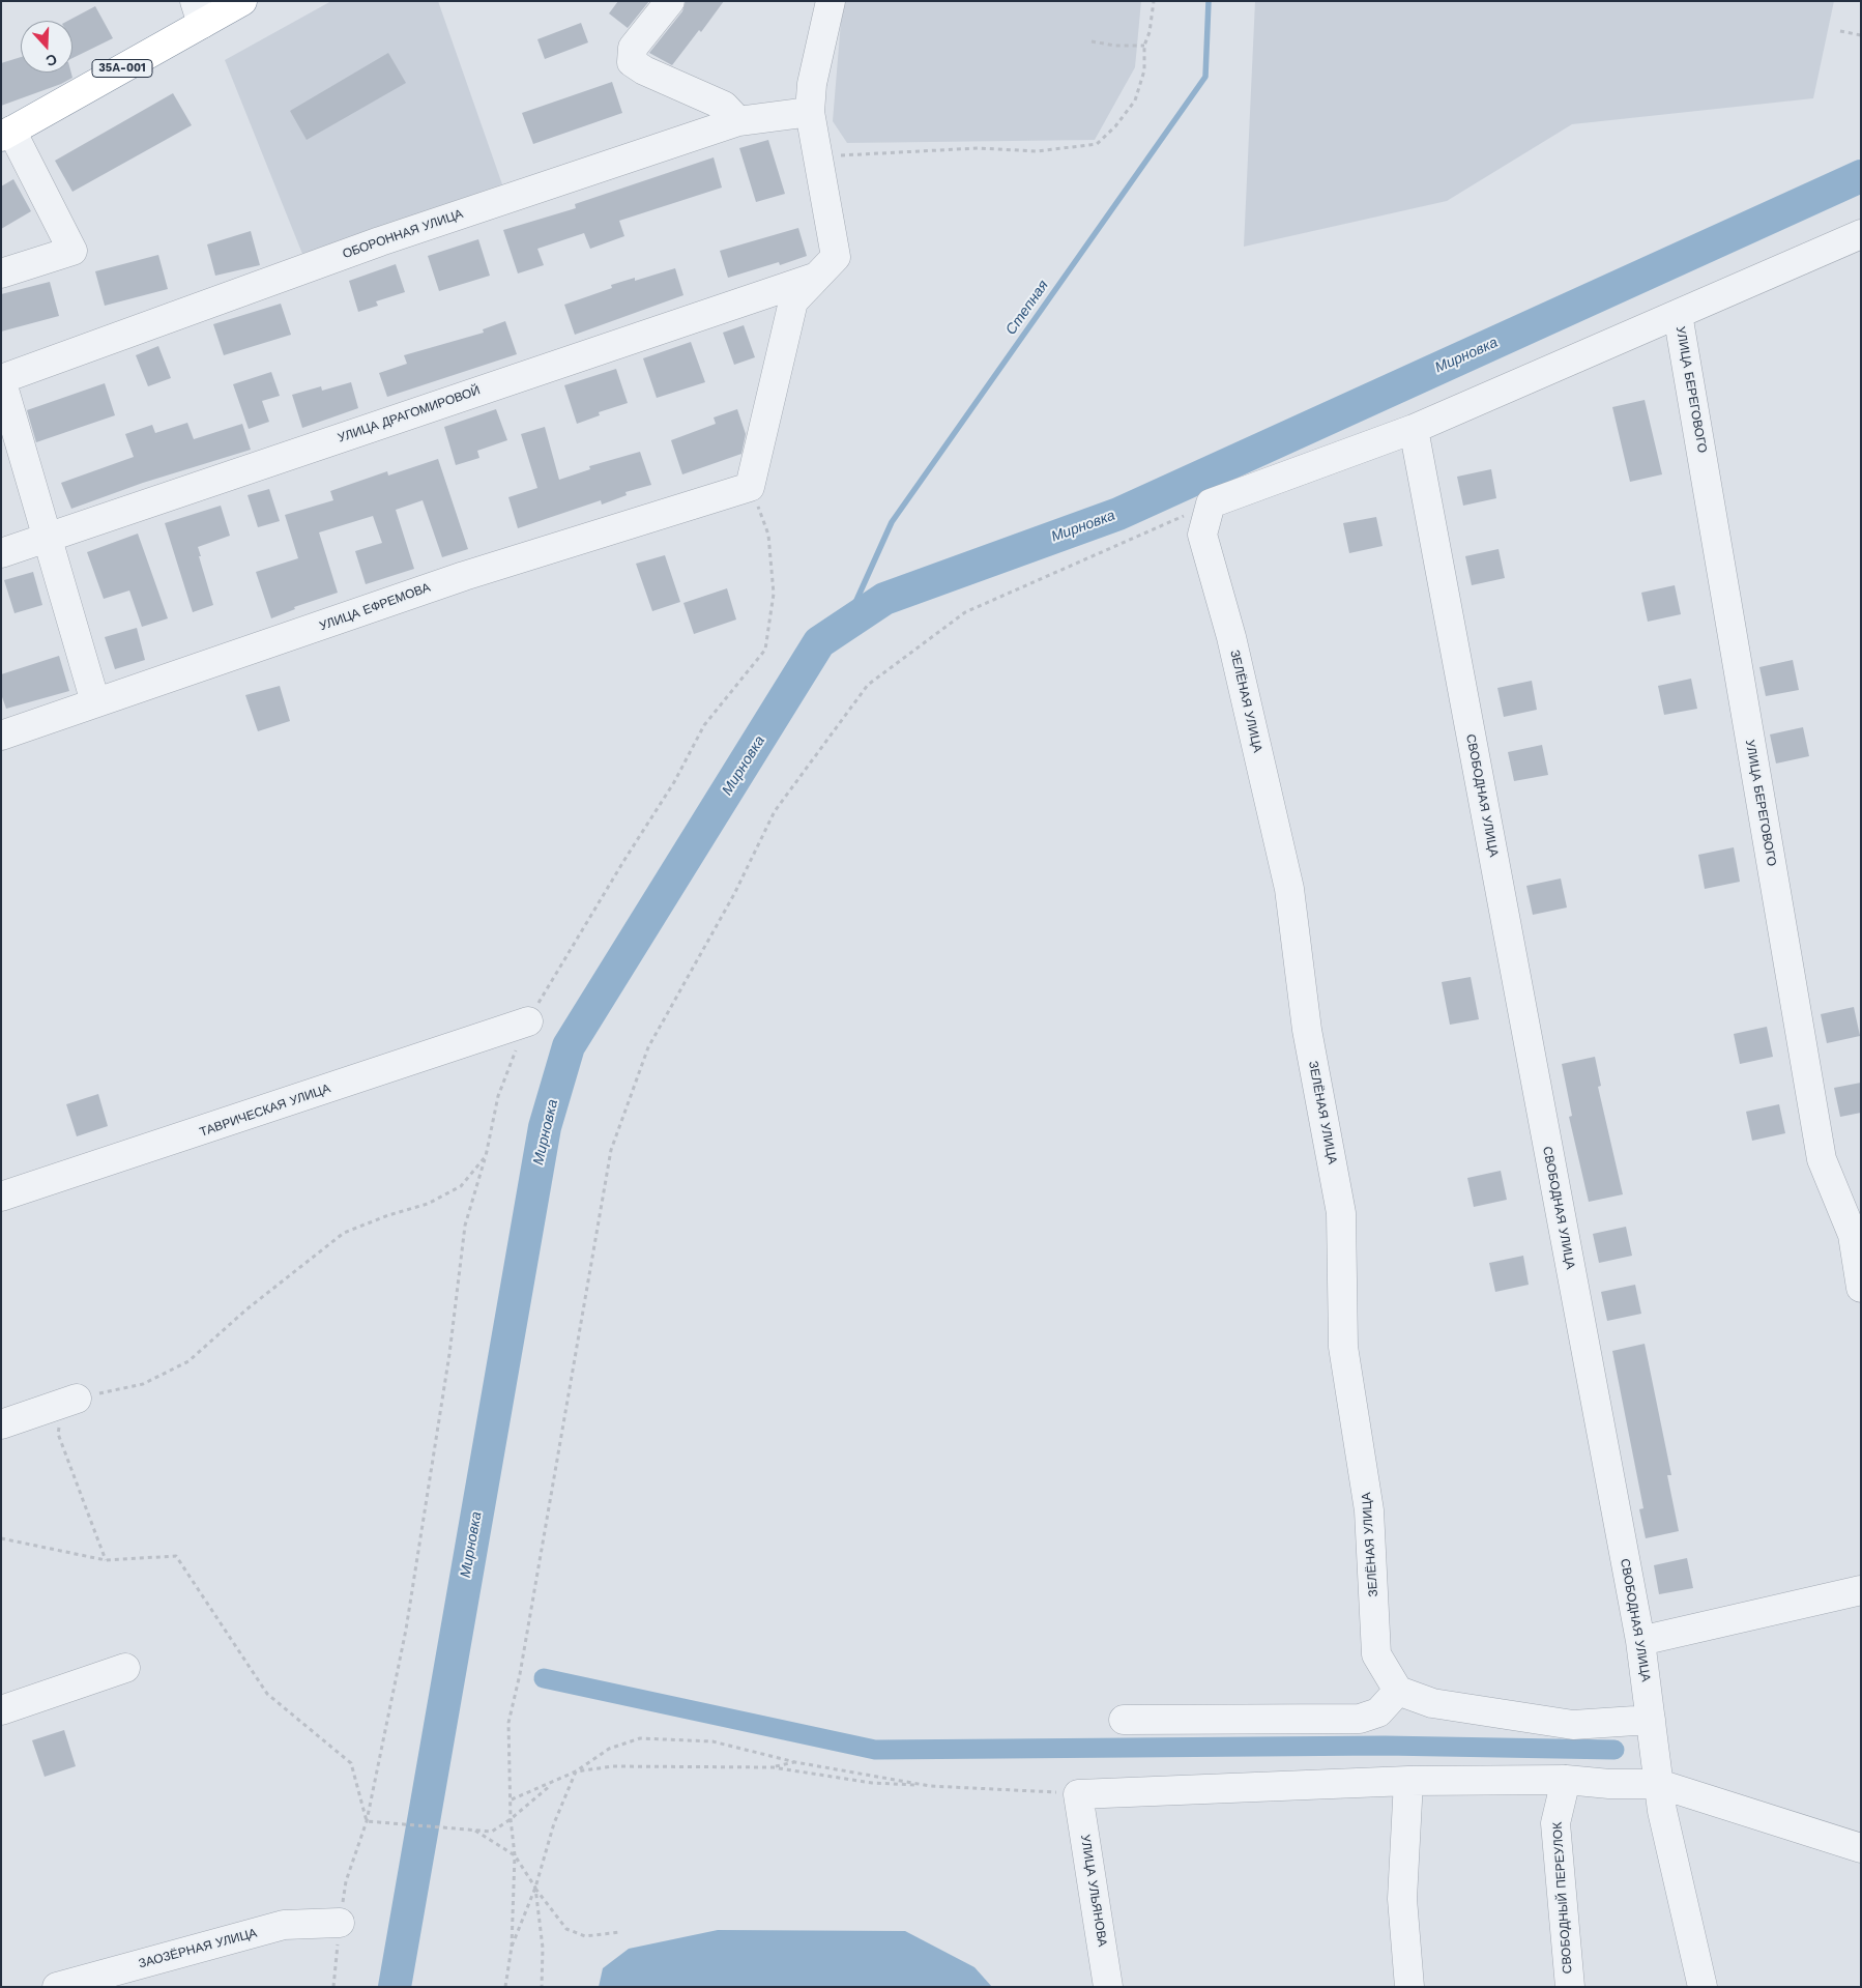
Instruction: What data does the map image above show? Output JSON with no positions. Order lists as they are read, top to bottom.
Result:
{
  "streets": {
    "highway": ["35А-001"],
    "street": [
      "ОБОРОННАЯ УЛИЦА",
      "УЛИЦА БЕРЕГОВОГО",
      "УЛИЦА ДРАГОМИРОВОЙ",
      "УЛИЦА ЕФРЕМОВА",
      "ЗЕЛЁНАЯ УЛИЦА",
      "СВОБОДНАЯ УЛИЦА",
      "ТАВРИЧЕСКАЯ УЛИЦА",
      "УЛИЦА УЛЬЯНОВА",
      "СВОБОДНЫЙ ПЕРЕУЛОК",
      "ЗАОЗЁРНАЯ УЛИЦА"
    ]
  },
  "crossings": [
    ["УЛИЦА ДРАГОМИРОВОЙ", "УЛИЦА ЕФРЕМОВА"]
  ],
  "water": ["Степная", "Мирновка"],
  "north": "bottom"
}
